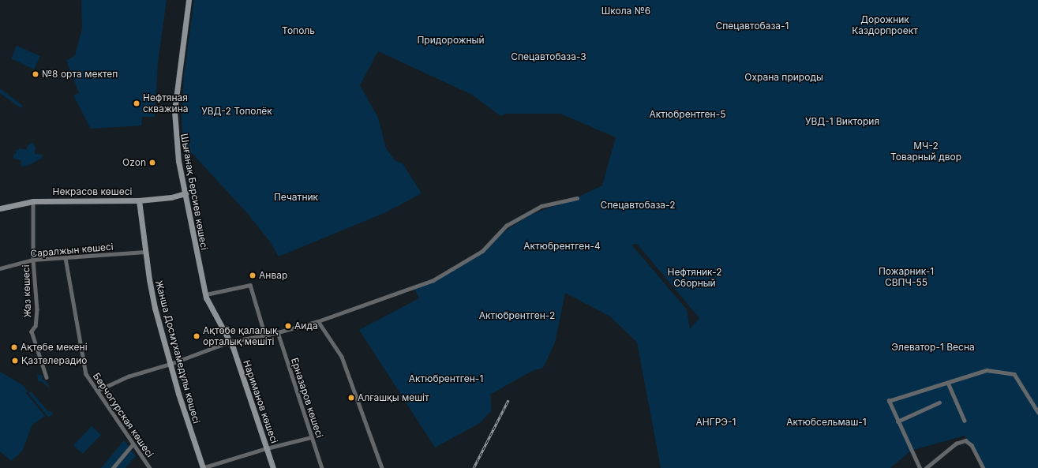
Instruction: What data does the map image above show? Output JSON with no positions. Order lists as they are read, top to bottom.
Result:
{
  "streets": {
    "street": [
      "Некрасов көшесі",
      "Шығанақ Берсиев көшесі",
      "Саралжын көшесі",
      "Жаз көшесі",
      "Жанша Досмұхамедұлы көшесі",
      "Ерназаров көшесі",
      "Нариманов көшесі",
      "Берчогурская көшесі"
    ]
  },
  "crossings": [
    ["Некрасов көшесі", "Шығанақ Берсиев көшесі"],
    ["Некрасов көшесі", "Жаз көшесі"],
    ["Некрасов көшесі", "Жанша Досмұхамедұлы көшесі"],
    ["Шығанақ Берсиев көшесі", "Нариманов көшесі"],
    ["Саралжын көшесі", "Жаз көшесі"],
    ["Саралжын көшесі", "Жанша Досмұхамедұлы көшесі"],
    ["Саралжын көшесі", "Берчогурская көшесі"]
  ],
  "parks": [
    "Школа №6",
    "Дорожник Каздорпроект",
    "Спецавтобаза-1",
    "Тополь",
    "Придорожный",
    "Спецавтобаза-3",
    "Охрана природы",
    "УВД-2 Тополёк",
    "Актюбрентген-5",
    "УВД-1 Виктория",
    "МЧ-2 Товарный двор",
    "Печатник",
    "Спецавтобаза-2",
    "Актюбрентген-4",
    "Пожарник-1 СВПЧ-55",
    "Нефтяник-2 Сборный",
    "Актюбрентген-2",
    "Элеватор-1 Весна",
    "Актюбрентген-1",
    "АНГРЭ-1",
    "Актюбсельмаш-1"
  ],
  "places": [
    "№8 орта мектеп",
    "Нефтяная скважина",
    "Ozon",
    "Анвар",
    "Аида",
    "Ақтөбе қалалық орталық мешіті",
    "Ақтөбе мекені",
    "Қазтелерадио",
    "Алғашқы мешіт"
  ]
}
